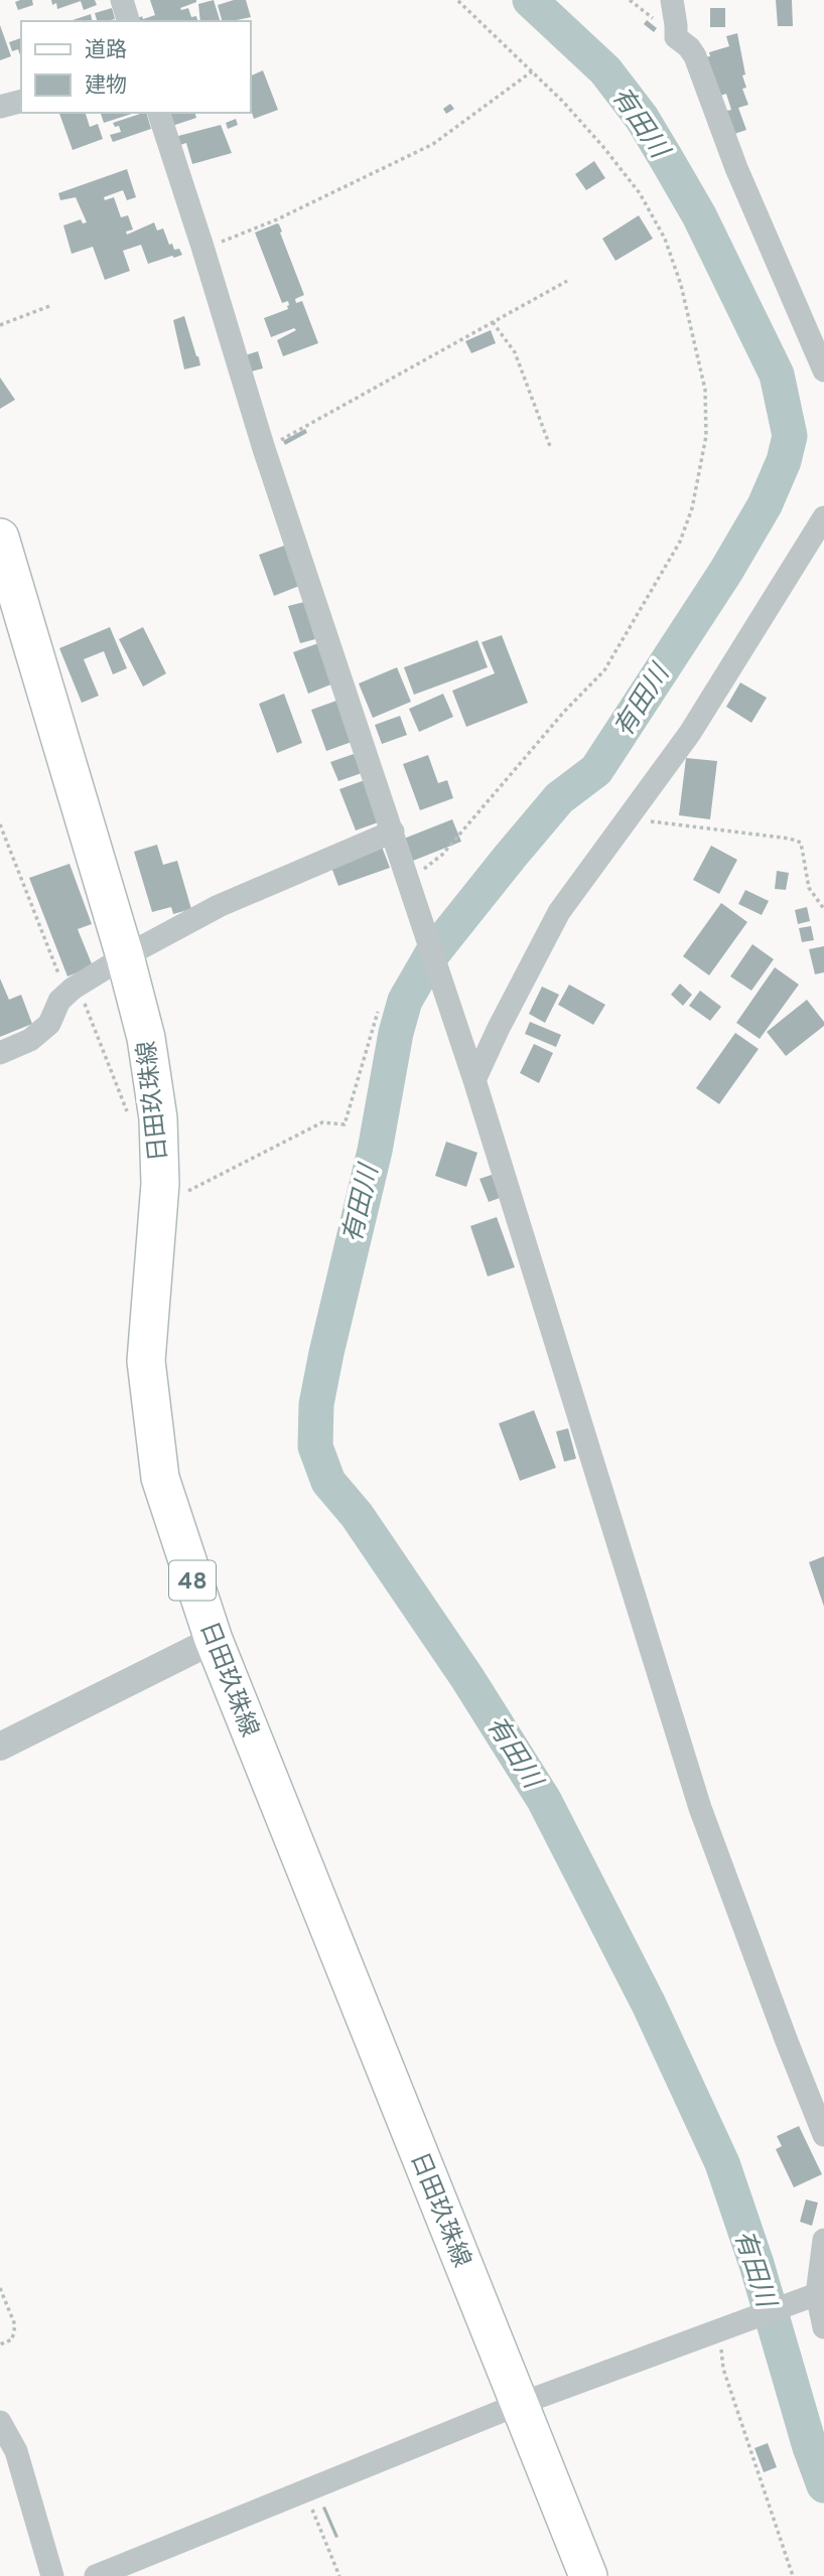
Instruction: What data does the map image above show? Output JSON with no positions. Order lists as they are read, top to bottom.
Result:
{
  "streets": {
    "main road": ["日田玖珠線", "48"]
  },
  "water": ["有田川"],
  "legend": ["道路", "建物"]
}
